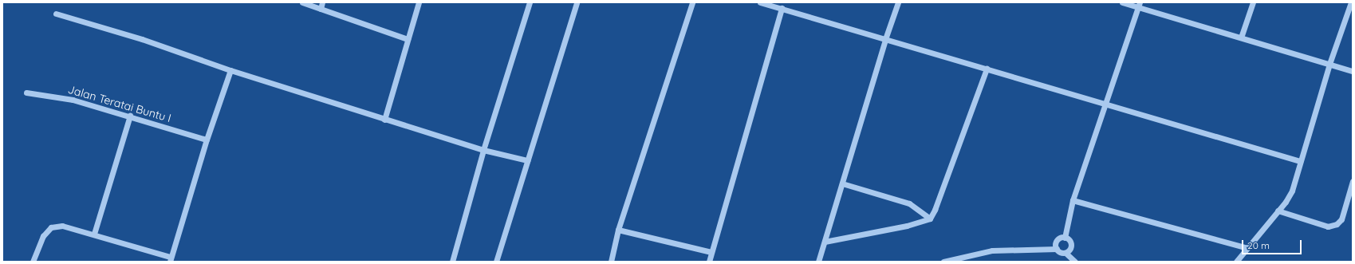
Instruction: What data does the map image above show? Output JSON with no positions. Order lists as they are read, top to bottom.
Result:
{
  "streets": {
    "street": ["Jalan Teratai Buntu I"]
  },
  "scale_bar": "20 m"
}
